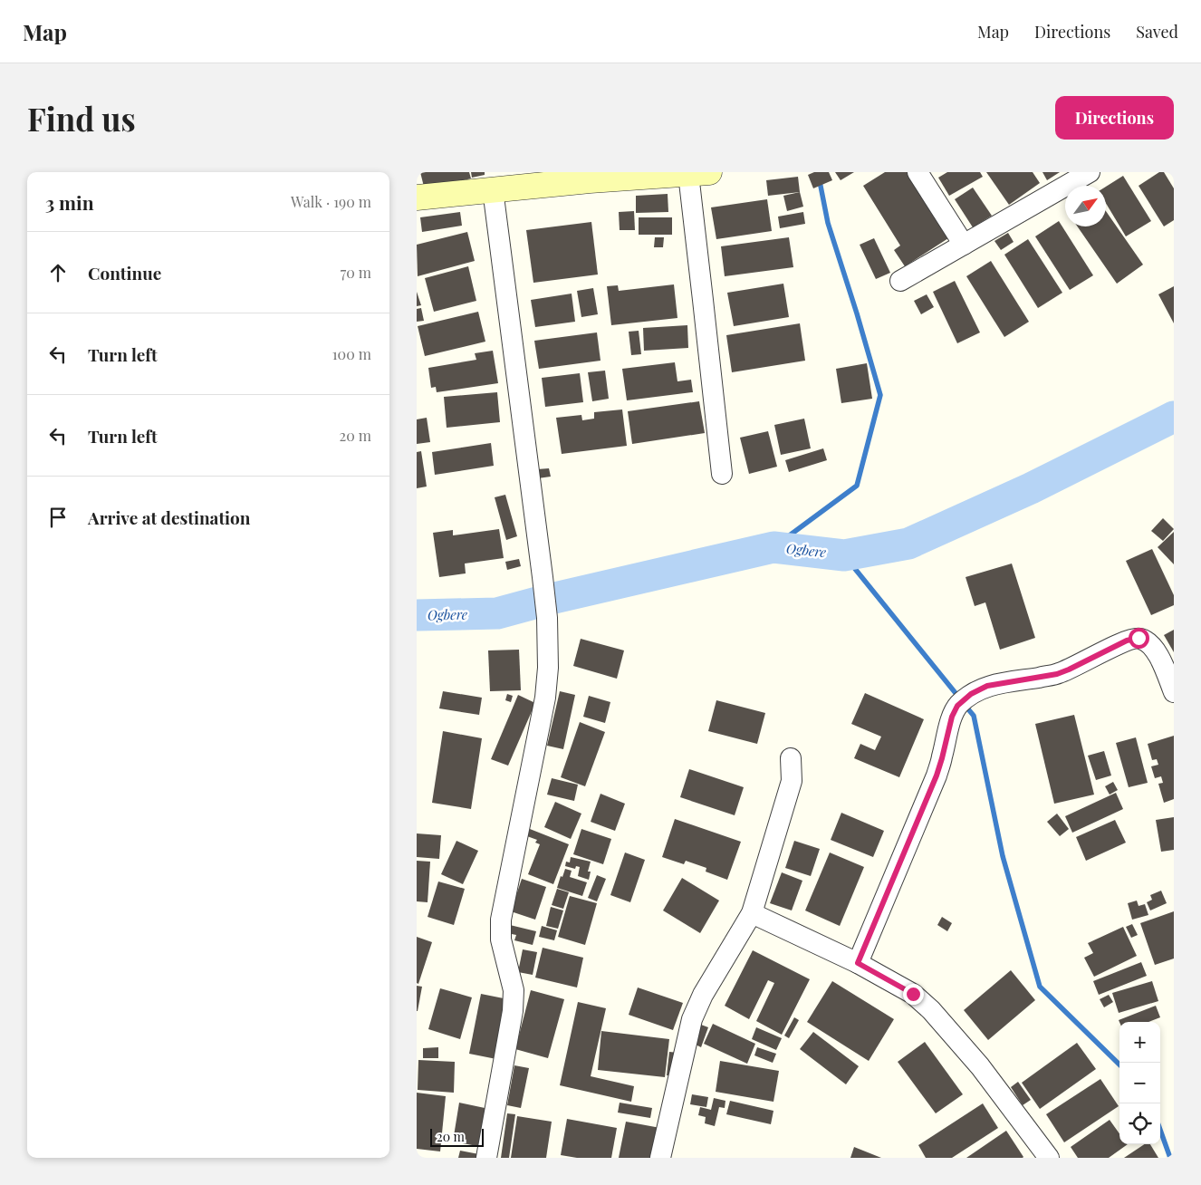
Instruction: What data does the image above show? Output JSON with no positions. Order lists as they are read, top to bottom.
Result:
{
  "water": ["Ogbere"],
  "scale_bar": "20 m",
  "north": "top right",
  "page": {
    "header": "Map",
    "nav": ["Map", "Directions", "Saved"],
    "buttons": "Directions",
    "title": "Find us",
    "heading": ["3 min", "Walk · 190 m"],
    "list": [
      ["Continue", "70 m"],
      ["Turn left", "100 m"],
      ["Turn left", "20 m"],
      "Arrive at destination"
    ],
    "map_buttons": ["+", "−"],
    "scale": "20 m"
  }
}
